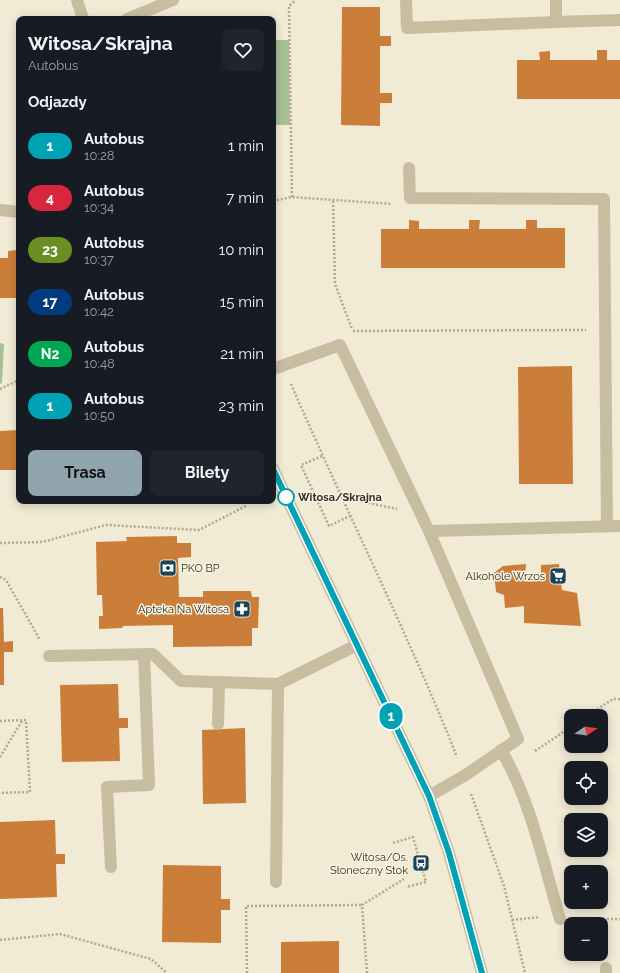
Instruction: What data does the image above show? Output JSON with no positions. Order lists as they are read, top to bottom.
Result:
{
  "places": {
    "other": ["Witosa/Skrajna"],
    "bank": ["PKO BP"],
    "supermarket": ["Alkohole Wrzos"],
    "pharmacy": ["Apteka Na Witosa"],
    "bus stop": ["Witosa/Os. Słoneczny Stok"]
  },
  "lines": ["bus line 1"],
  "north": "right",
  "page": {
    "on_map": "1",
    "heading": [
      ["Witosa/Skrajna", "Autobus"],
      "Odjazdy"
    ],
    "list": [
      {
        "mark": "1",
        "name": "Autobus",
        "note": "10:28",
        "value": "1 min"
      },
      {
        "mark": "4",
        "name": "Autobus",
        "note": "10:34",
        "value": "7 min"
      },
      {
        "mark": "23",
        "name": "Autobus",
        "note": "10:37",
        "value": "10 min"
      },
      {
        "mark": "17",
        "name": "Autobus",
        "note": "10:42",
        "value": "15 min"
      },
      {
        "mark": "N2",
        "name": "Autobus",
        "note": "10:48",
        "value": "21 min"
      },
      {
        "mark": "1",
        "name": "Autobus",
        "note": "10:50",
        "value": "23 min"
      }
    ],
    "buttons": ["Trasa", "Bilety"],
    "map_buttons": ["+", "−"]
  }
}
